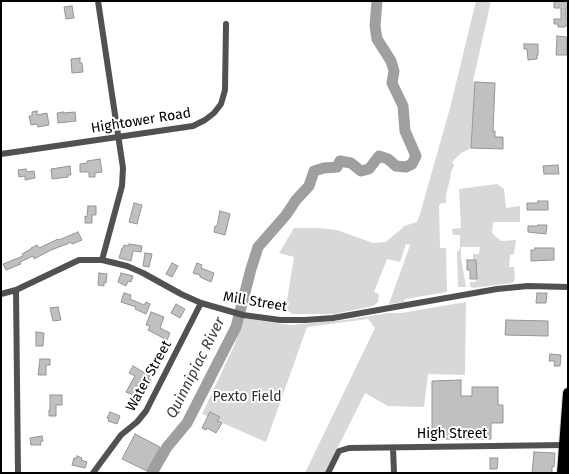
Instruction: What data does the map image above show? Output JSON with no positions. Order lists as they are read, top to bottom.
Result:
{
  "streets": {
    "street": [
      "Hightower Road",
      "Mill Street",
      "Water Street",
      "High Street"
    ]
  },
  "crossings": [
    ["Mill Street", "Water Street"]
  ],
  "water": ["Quinnipiac River"],
  "parks": ["Pexto Field"]
}
